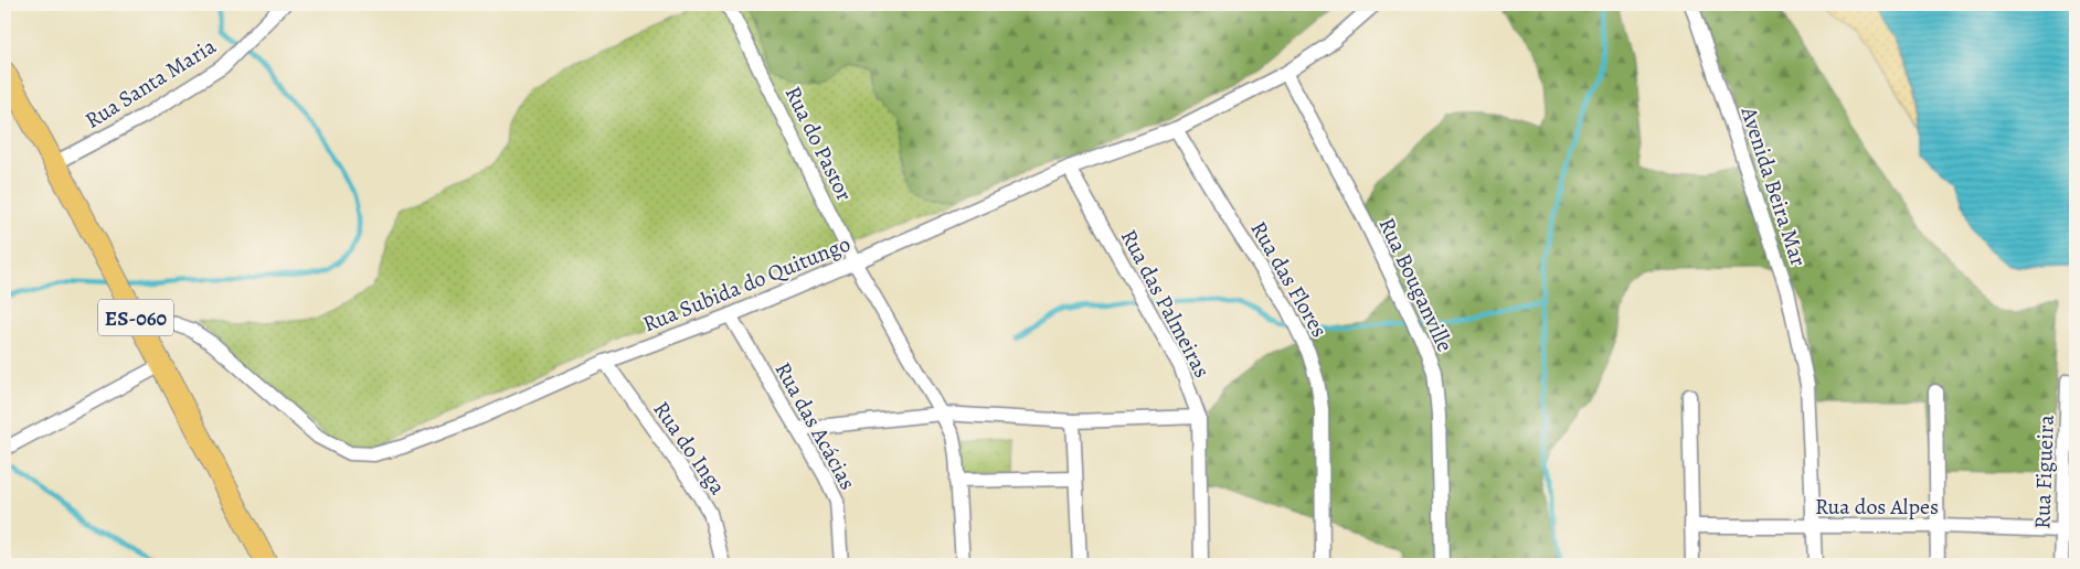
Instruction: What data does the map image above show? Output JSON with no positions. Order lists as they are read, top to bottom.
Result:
{
  "streets": {
    "main road": ["ES-060"],
    "street": [
      "Rua Santa Maria",
      "Rua do Pastor",
      "Avenida Beira Mar",
      "Rua das Flores",
      "Rua Subida do Quitungo",
      "Rua Bouganville",
      "Rua das Palmeiras",
      "Rua das Acácias",
      "Rua do Inga",
      "Rua Figueira",
      "Rua dos Alpes"
    ]
  },
  "crossings": [
    ["Rua Santa Maria", "ES-060"],
    ["Rua do Pastor", "Rua Subida do Quitungo"],
    ["Avenida Beira Mar", "Rua dos Alpes"],
    ["Rua das Flores", "Rua Subida do Quitungo"],
    ["Rua Subida do Quitungo", "Rua Bouganville"],
    ["Rua Subida do Quitungo", "Rua das Palmeiras"],
    ["Rua Subida do Quitungo", "ES-060"],
    ["Rua Subida do Quitungo", "Rua das Acácias"],
    ["Rua Subida do Quitungo", "Rua do Inga"],
    ["Rua Figueira", "Rua dos Alpes"]
  ]
}
